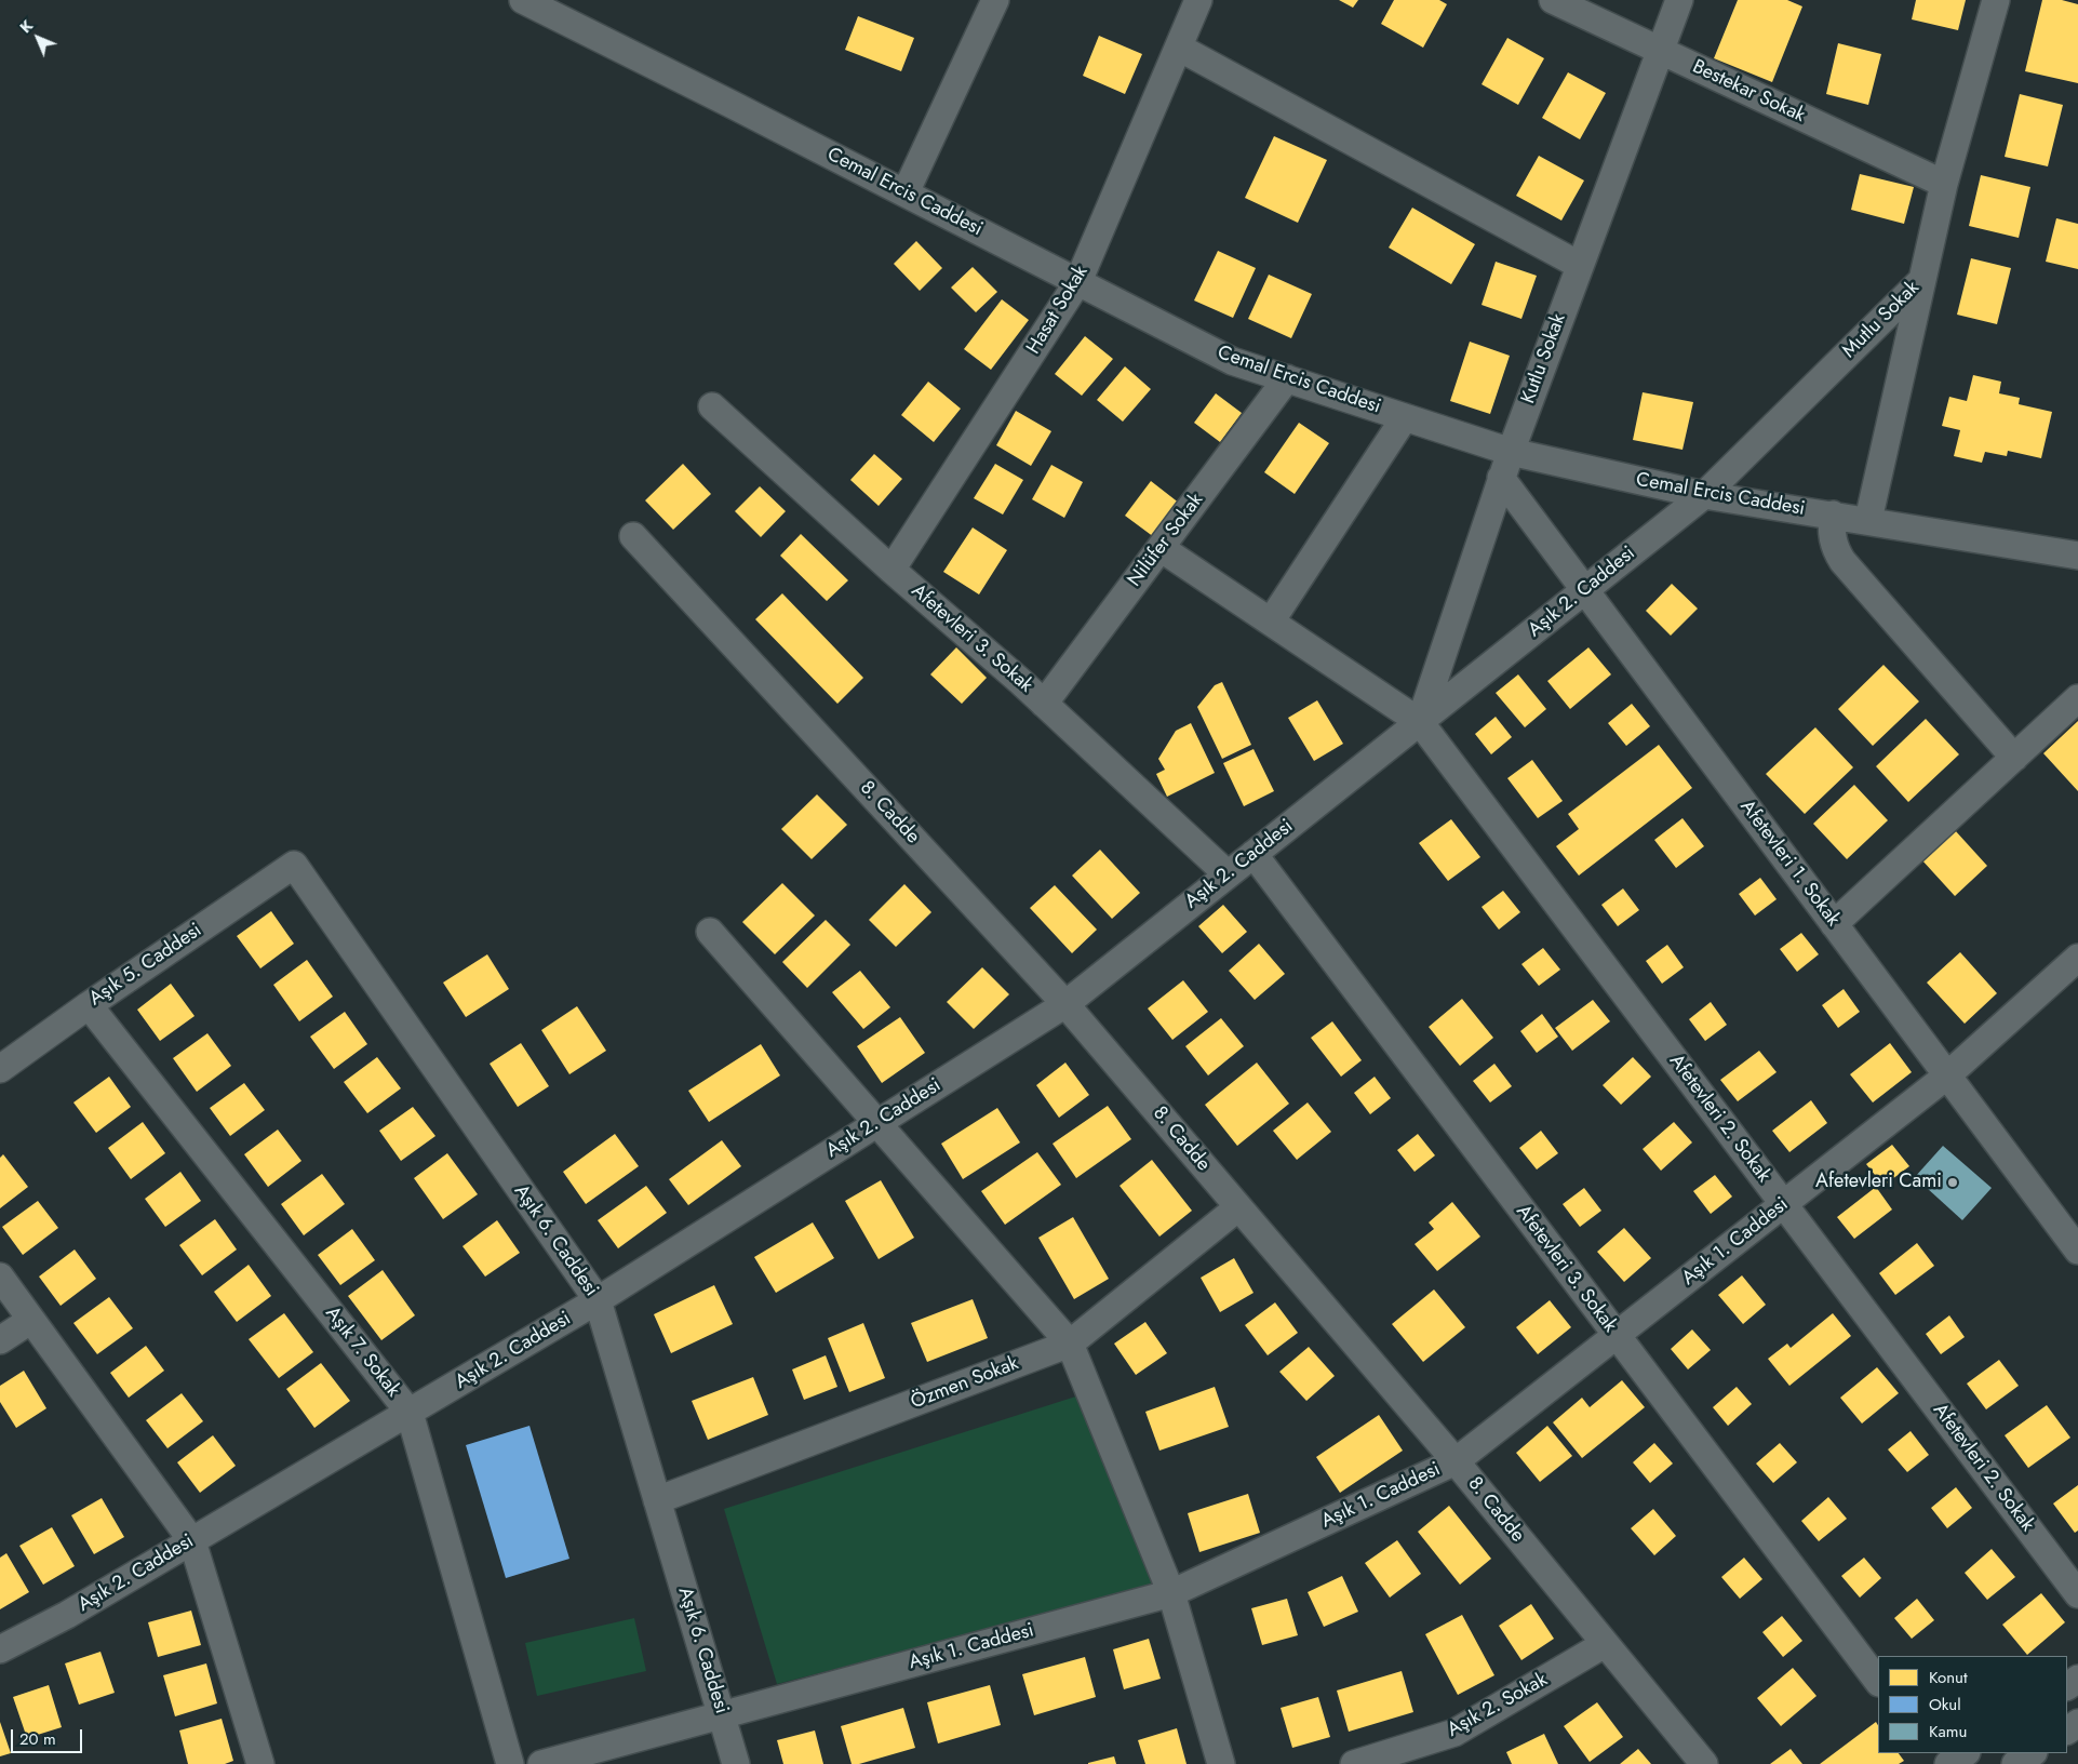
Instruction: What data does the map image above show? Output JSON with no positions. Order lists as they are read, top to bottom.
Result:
{
  "streets": {
    "street": [
      "Bestekar Sokak",
      "Cemal Ercis Caddesi",
      "Hasat Sokak",
      "Mutlu Sokak",
      "Kutlu Sokak",
      "Nilüfer Sokak",
      "Aşık 2. Caddesi",
      "Afetevleri 3. Sokak",
      "8. Cadde",
      "Afetevleri 1. Sokak",
      "Aşık 5. Caddesi",
      "Afetevleri 2. Sokak",
      "Aşık 6. Caddesi",
      "Aşık 1. Caddesi",
      "Aşık 7. Sokak",
      "Özmen Sokak",
      "Aşık 2. Sokak"
    ]
  },
  "crossings": [
    ["Bestekar Sokak", "Mutlu Sokak"],
    ["Bestekar Sokak", "Kutlu Sokak"],
    ["Cemal Ercis Caddesi", "Hasat Sokak"],
    ["Cemal Ercis Caddesi", "Mutlu Sokak"],
    ["Cemal Ercis Caddesi", "Kutlu Sokak"],
    ["Cemal Ercis Caddesi", "Nilüfer Sokak"],
    ["Cemal Ercis Caddesi", "Aşık 2. Caddesi"],
    ["Hasat Sokak", "Afetevleri 3. Sokak"],
    ["Mutlu Sokak", "Aşık 2. Caddesi"],
    ["Kutlu Sokak", "Aşık 2. Caddesi"],
    ["Kutlu Sokak", "Afetevleri 1. Sokak"],
    ["Kutlu Sokak", "Afetevleri 2. Sokak"],
    ["Nilüfer Sokak", "Afetevleri 3. Sokak"],
    ["Nilüfer Sokak", "Afetevleri 2. Sokak"],
    ["Aşık 2. Caddesi", "Afetevleri 3. Sokak"],
    ["Aşık 2. Caddesi", "8. Cadde"],
    ["Aşık 2. Caddesi", "Afetevleri 1. Sokak"],
    ["Aşık 2. Caddesi", "Afetevleri 2. Sokak"],
    ["Aşık 2. Caddesi", "Aşık 6. Caddesi"],
    ["Aşık 2. Caddesi", "Aşık 7. Sokak"],
    ["Afetevleri 3. Sokak", "Aşık 1. Caddesi"],
    ["8. Cadde", "Aşık 1. Caddesi"],
    ["8. Cadde", "Özmen Sokak"],
    ["8. Cadde", "Aşık 2. Sokak"],
    ["Afetevleri 1. Sokak", "Aşık 1. Caddesi"],
    ["Aşık 5. Caddesi", "Aşık 6. Caddesi"],
    ["Aşık 5. Caddesi", "Aşık 7. Sokak"],
    ["Afetevleri 2. Sokak", "Aşık 1. Caddesi"],
    ["Aşık 6. Caddesi", "Aşık 1. Caddesi"],
    ["Aşık 6. Caddesi", "Özmen Sokak"]
  ],
  "places": ["Afetevleri Cami"],
  "legend": ["Konut", "Okul", "Kamu"],
  "scale_bar": "20 m",
  "north": "top left"
}
